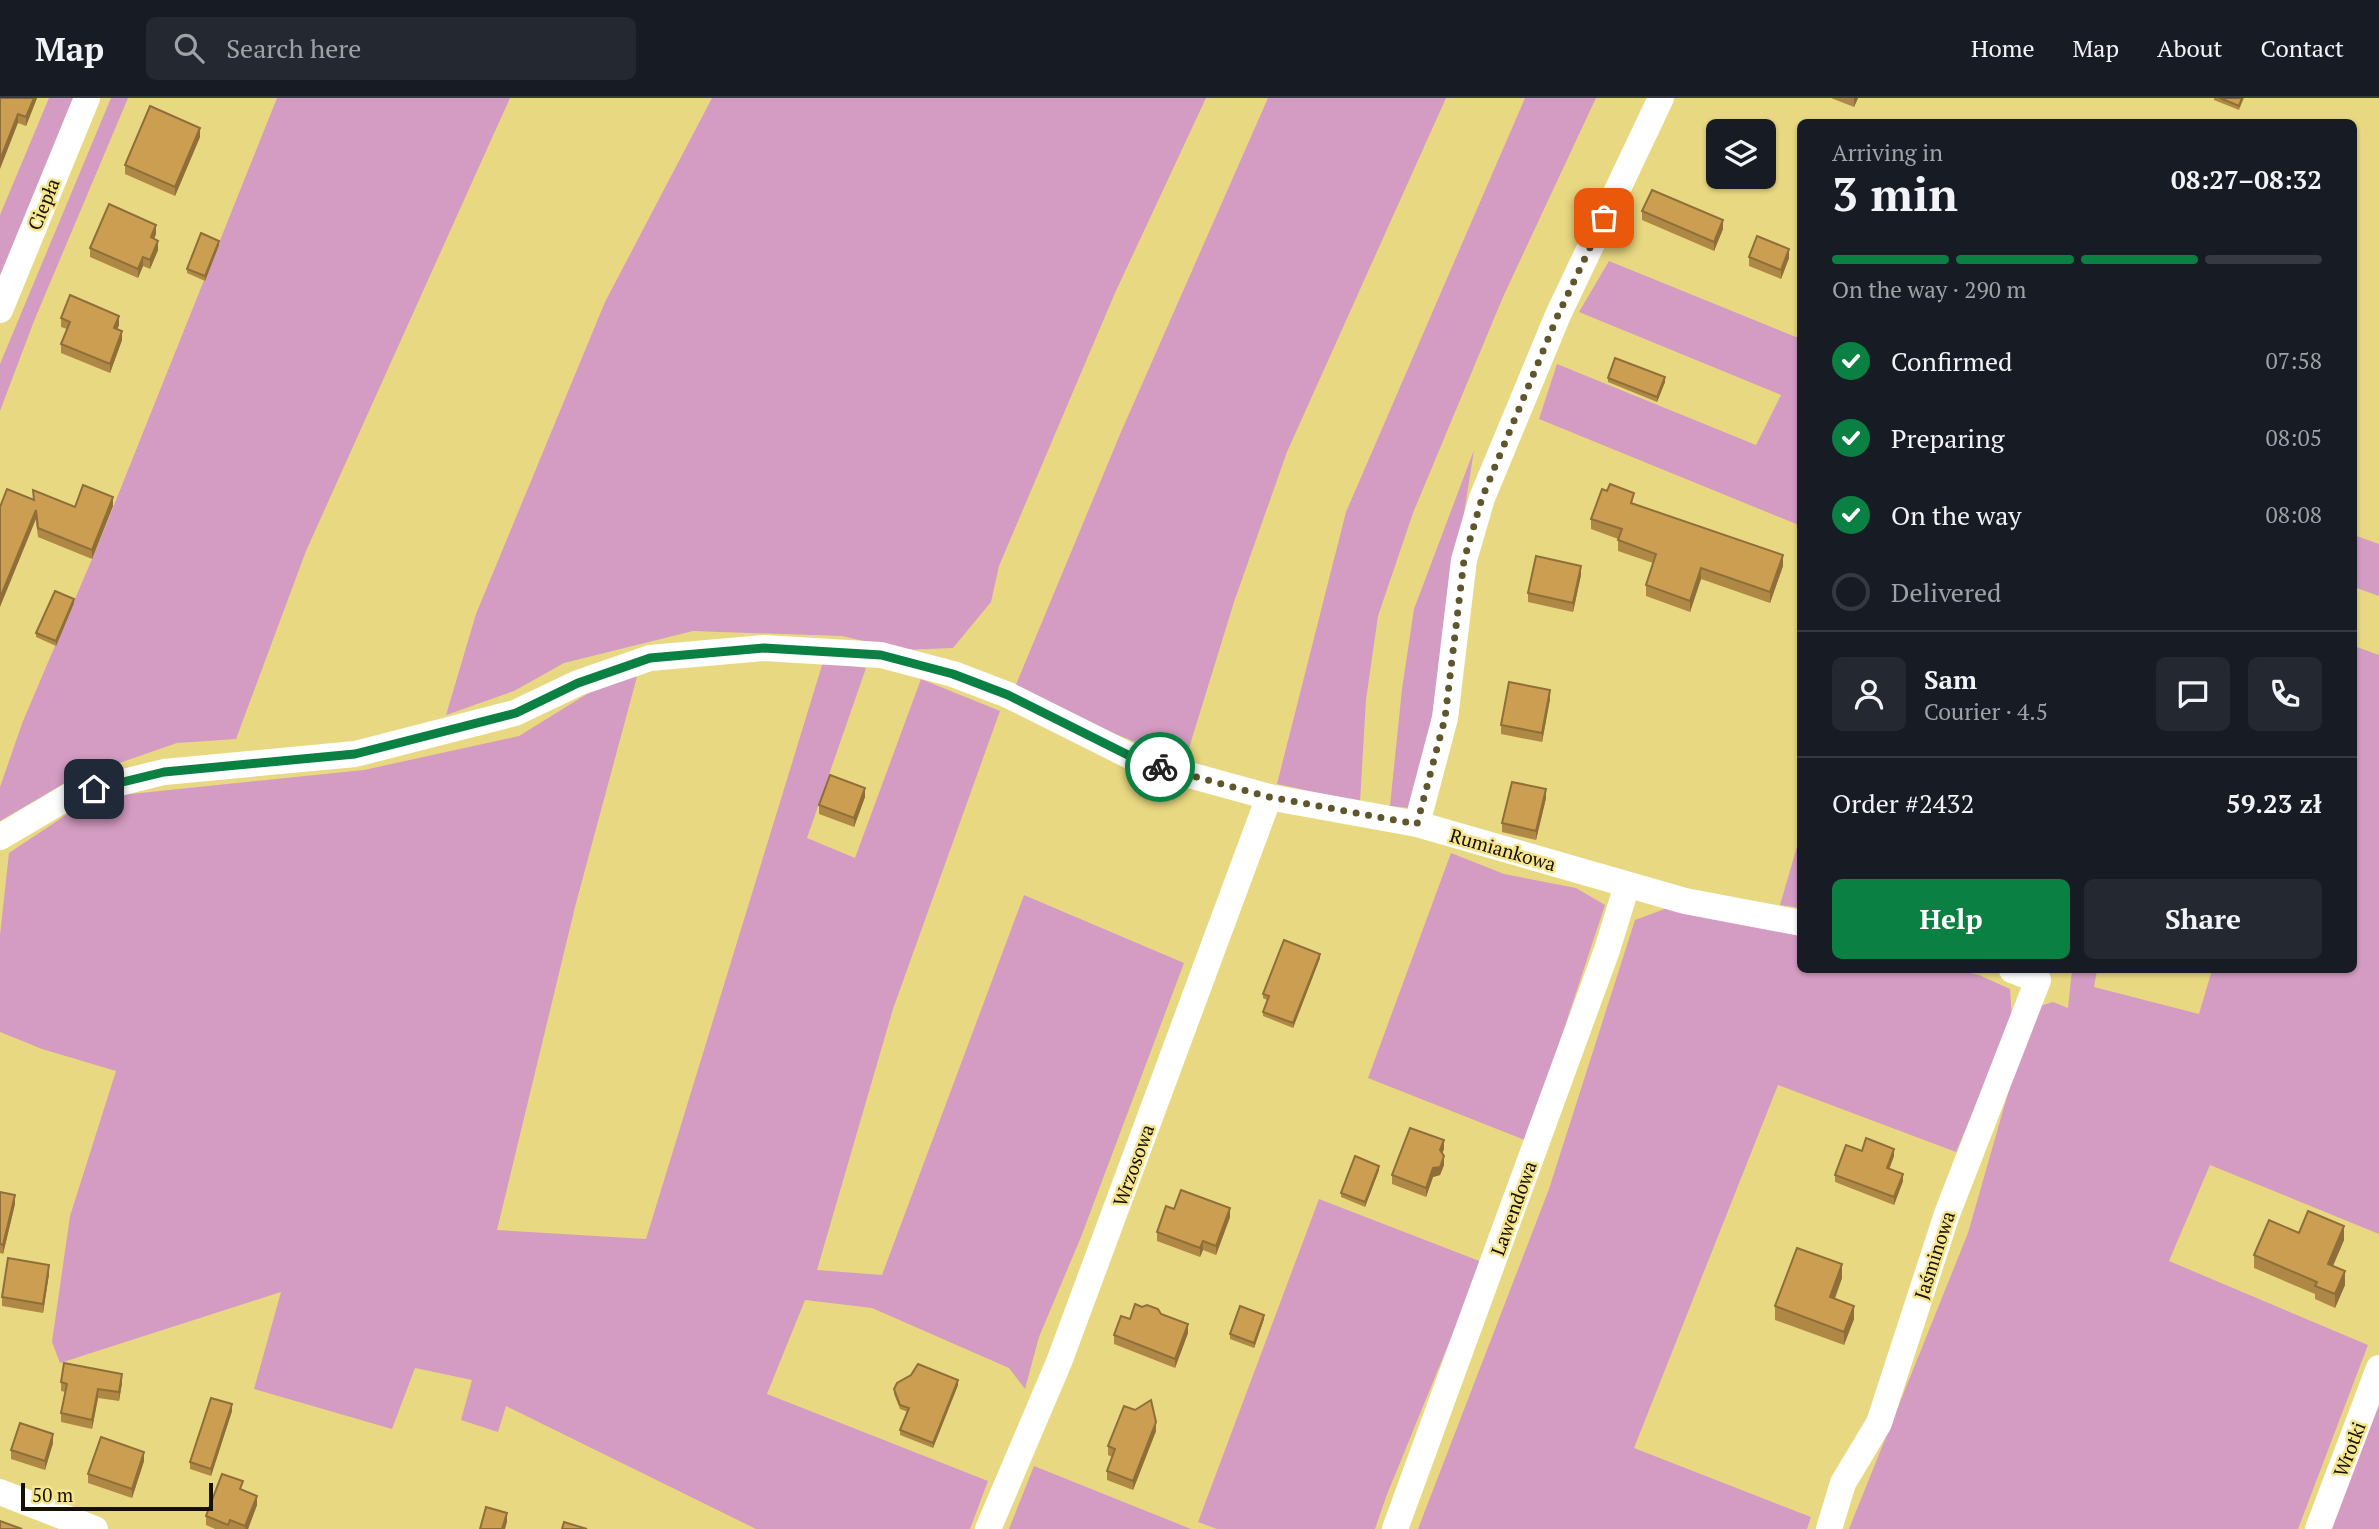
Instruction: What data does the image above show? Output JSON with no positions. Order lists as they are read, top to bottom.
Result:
{
  "streets": {
    "street": [
      "Ciepła",
      "Rumiankowa",
      "Wrzosowa",
      "Lawendowa",
      "Jaśminowa",
      "Wrotki"
    ]
  },
  "crossings": [
    ["Rumiankowa", "Wrzosowa"],
    ["Rumiankowa", "Lawendowa"]
  ],
  "scale_bar": "50 m",
  "page": {
    "header": "Map",
    "search": "Search here",
    "nav": [
      "Home",
      "Map",
      "About",
      "Contact"
    ],
    "heading": ["3 min", "Arriving in", "08:27–08:32"],
    "panel": [
      "Sam",
      "Courier · 4.5",
      "Order #2432",
      "59.23 zł"
    ],
    "bar": "On the way · 290 m",
    "list": [
      ["Confirmed", "07:58"],
      ["Preparing", "08:05"],
      ["On the way", "08:08"],
      "Delivered"
    ],
    "buttons": ["Help", "Share"],
    "scale": "50 m"
  }
}
